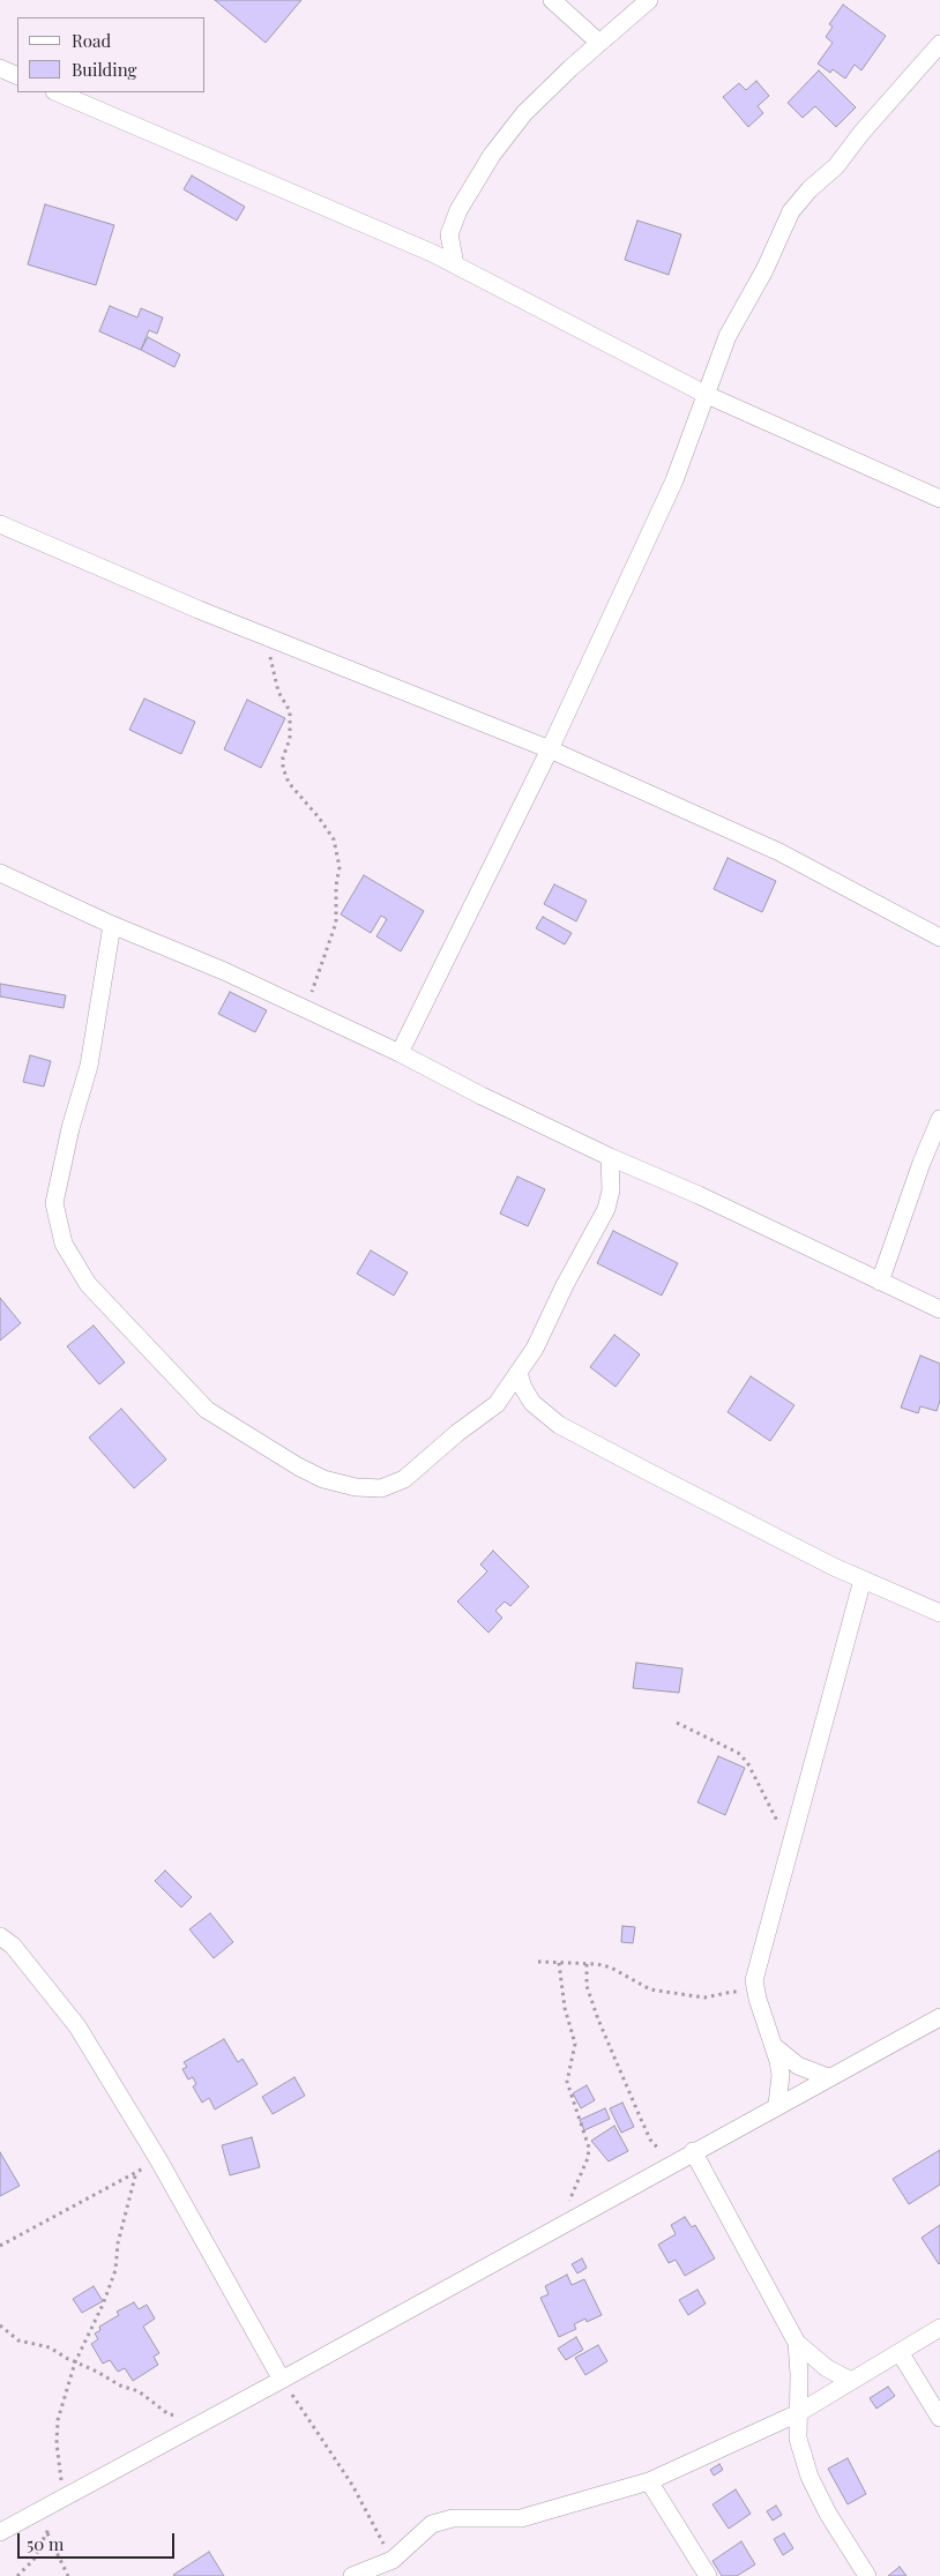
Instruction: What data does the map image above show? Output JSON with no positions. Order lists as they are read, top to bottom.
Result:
{
  "legend": ["Road", "Building"],
  "scale_bar": "50 m"
}
